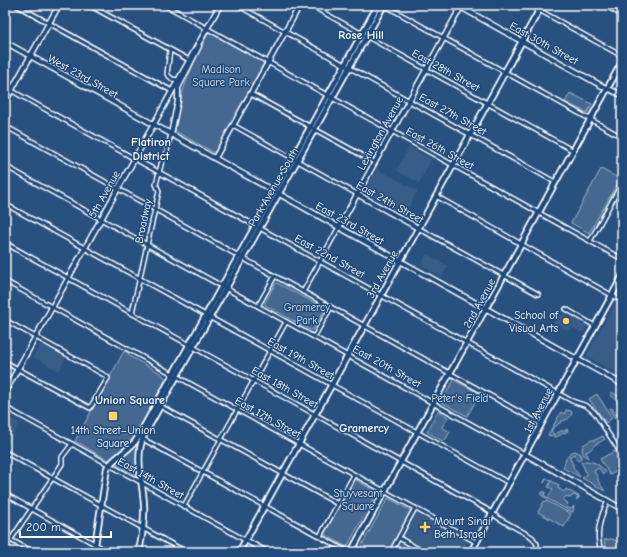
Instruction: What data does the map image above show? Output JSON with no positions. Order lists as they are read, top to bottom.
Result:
{
  "streets": {
    "main road": [
      "East 30th Street",
      "West 23rd Street",
      "Lexington Avenue",
      "Park Avenue South",
      "5th Avenue",
      "East 24th Street",
      "East 23rd Street",
      "3rd Avenue",
      "2nd Avenue",
      "East 20th Street",
      "1st Avenue",
      "East 14th Street"
    ],
    "street": [
      "East 28th Street",
      "East 27th Street",
      "East 26th Street",
      "Broadway",
      "East 22nd Street",
      "East 19th Street",
      "East 18th Street",
      "East 17th Street"
    ]
  },
  "crossings": [
    ["East 30th Street", "Lexington Avenue"],
    ["East 30th Street", "3rd Avenue"],
    ["East 30th Street", "2nd Avenue"],
    ["East 28th Street", "Lexington Avenue"],
    ["East 28th Street", "Park Avenue South"],
    ["East 28th Street", "3rd Avenue"],
    ["East 28th Street", "2nd Avenue"],
    ["West 23rd Street", "5th Avenue"],
    ["West 23rd Street", "East 23rd Street"],
    ["East 27th Street", "Lexington Avenue"],
    ["East 27th Street", "Park Avenue South"],
    ["East 27th Street", "3rd Avenue"],
    ["East 27th Street", "2nd Avenue"],
    ["Lexington Avenue", "East 26th Street"],
    ["Lexington Avenue", "East 24th Street"],
    ["Lexington Avenue", "East 23rd Street"],
    ["Lexington Avenue", "East 22nd Street"],
    ["East 26th Street", "Park Avenue South"],
    ["East 26th Street", "5th Avenue"],
    ["East 26th Street", "3rd Avenue"],
    ["East 26th Street", "2nd Avenue"],
    ["Park Avenue South", "East 24th Street"],
    ["Park Avenue South", "East 23rd Street"],
    ["Park Avenue South", "East 22nd Street"],
    ["Park Avenue South", "East 19th Street"],
    ["Park Avenue South", "East 18th Street"],
    ["Park Avenue South", "East 17th Street"],
    ["5th Avenue", "East 23rd Street"],
    ["5th Avenue", "East 22nd Street"],
    ["5th Avenue", "East 19th Street"],
    ["5th Avenue", "East 18th Street"],
    ["5th Avenue", "East 17th Street"],
    ["East 24th Street", "3rd Avenue"],
    ["East 24th Street", "2nd Avenue"],
    ["Broadway", "East 23rd Street"],
    ["Broadway", "East 22nd Street"],
    ["Broadway", "East 19th Street"],
    ["Broadway", "East 18th Street"],
    ["East 23rd Street", "3rd Avenue"],
    ["East 23rd Street", "2nd Avenue"],
    ["East 23rd Street", "1st Avenue"],
    ["East 22nd Street", "3rd Avenue"],
    ["East 22nd Street", "2nd Avenue"],
    ["East 22nd Street", "1st Avenue"],
    ["3rd Avenue", "East 19th Street"],
    ["3rd Avenue", "East 20th Street"],
    ["3rd Avenue", "East 18th Street"],
    ["3rd Avenue", "East 17th Street"],
    ["3rd Avenue", "East 14th Street"],
    ["2nd Avenue", "East 19th Street"],
    ["2nd Avenue", "East 20th Street"],
    ["2nd Avenue", "East 18th Street"],
    ["2nd Avenue", "East 17th Street"],
    ["East 19th Street", "1st Avenue"],
    ["East 20th Street", "1st Avenue"],
    ["East 18th Street", "1st Avenue"],
    ["1st Avenue", "East 17th Street"]
  ],
  "districts": [
    "Rose Hill",
    "Flatiron District",
    "Union Square",
    "Gramercy"
  ],
  "parks": [
    "Madison Square Park",
    "Gramercy Park",
    "Peter's Field",
    "Stuyvesant Square"
  ],
  "places": {
    "other": ["School of Visual Arts"],
    "transit": ["14th Street–Union Square"],
    "health": ["Mount Sinai Beth Israel"]
  },
  "scale_bar": "200 m"
}
